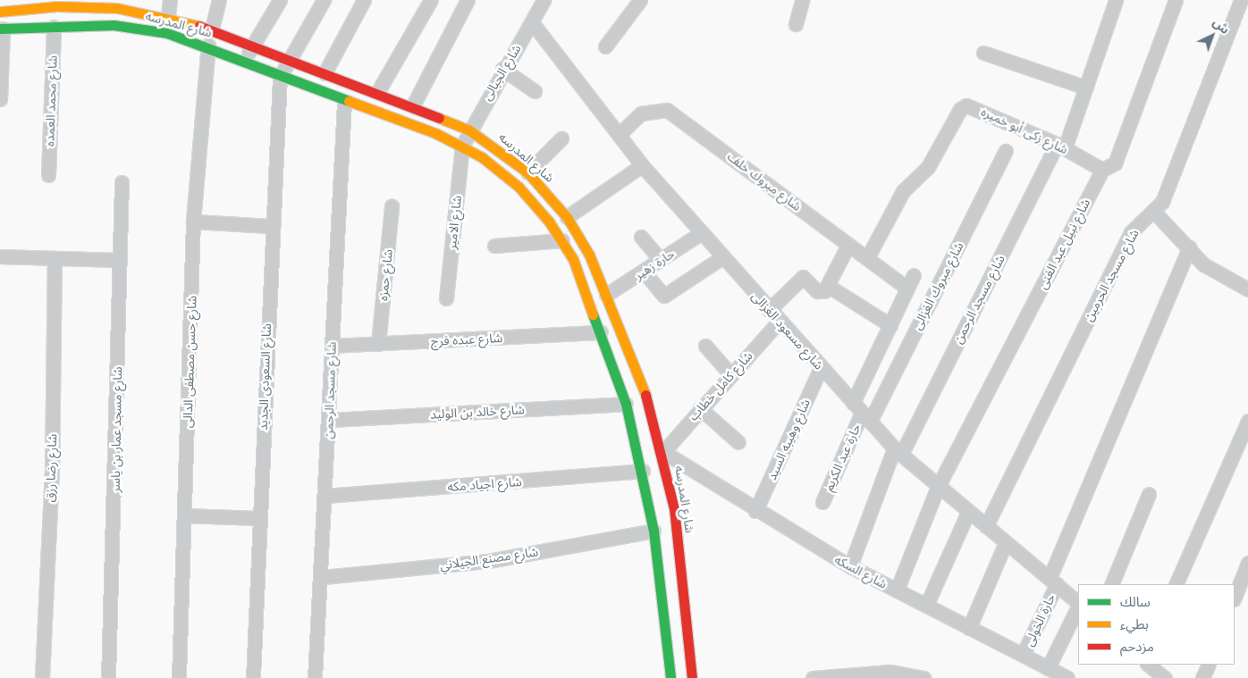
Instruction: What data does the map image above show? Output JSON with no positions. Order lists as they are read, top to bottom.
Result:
{
  "streets": {
    "street": [
      "شارع المدرسه",
      "شارع الجبالى",
      "شارع محمد العمده",
      "شارع زكى أبو خميره",
      "شارع مبروك خلف",
      "شارع الامير",
      "شارع نبيل عبد الغنى",
      "حارة زهير",
      "شارع حمزه",
      "شارع مسجد الحرمين",
      "شارع مبروك الغزالى",
      "شارع مسجد الرحمن",
      "شارع مسعود الغزالى",
      "شارع عبده فرج",
      "شارع حسن مصطفى الدالى",
      "شارع السعودى الجديد",
      "شارع كامل خطاب",
      "شارع خالد بن الوليد",
      "شارع مسجد عمار بن ياسر",
      "شارع وهيبه السيد",
      "حارة عبد الكريم",
      "شارع رضا رزق",
      "شارع اجياد مكه",
      "شارع مصنع الجيلاني",
      "شارع السكه",
      "حارة الخولى"
    ]
  },
  "crossings": [
    ["شارع المدرسه", "شارع الجبالى"],
    ["شارع المدرسه", "شارع محمد العمده"],
    ["شارع المدرسه", "شارع الامير"],
    ["شارع المدرسه", "حارة زهير"],
    ["شارع المدرسه", "شارع مسجد الرحمن"],
    ["شارع المدرسه", "شارع عبده فرج"],
    ["شارع المدرسه", "شارع حسن مصطفى الدالى"],
    ["شارع المدرسه", "شارع السعودى الجديد"],
    ["شارع المدرسه", "شارع كامل خطاب"],
    ["شارع المدرسه", "شارع خالد بن الوليد"],
    ["شارع المدرسه", "شارع اجياد مكه"],
    ["شارع المدرسه", "شارع مصنع الجيلاني"],
    ["شارع المدرسه", "شارع السكه"],
    ["شارع الجبالى", "شارع الامير"],
    ["شارع الجبالى", "شارع مسعود الغزالى"],
    ["شارع زكى أبو خميره", "شارع مبروك خلف"],
    ["شارع زكى أبو خميره", "شارع نبيل عبد الغنى"],
    ["شارع زكى أبو خميره", "شارع مسجد الرحمن"],
    ["شارع مبروك خلف", "شارع مسعود الغزالى"],
    ["شارع نبيل عبد الغنى", "شارع مسعود الغزالى"],
    ["شارع نبيل عبد الغنى", "شارع السكه"],
    ["حارة زهير", "شارع مسعود الغزالى"],
    ["شارع حمزه", "شارع عبده فرج"],
    ["شارع مسجد الحرمين", "شارع مسعود الغزالى"],
    ["شارع مبروك الغزالى", "شارع مسعود الغزالى"],
    ["شارع مبروك الغزالى", "حارة عبد الكريم"],
    ["شارع مسجد الرحمن", "شارع مسعود الغزالى"],
    ["شارع مسجد الرحمن", "شارع عبده فرج"],
    ["شارع مسجد الرحمن", "شارع خالد بن الوليد"],
    ["شارع مسجد الرحمن", "شارع اجياد مكه"],
    ["شارع مسجد الرحمن", "شارع مصنع الجيلاني"],
    ["شارع مسجد الرحمن", "شارع السكه"],
    ["شارع مسعود الغزالى", "شارع كامل خطاب"],
    ["شارع مسعود الغزالى", "شارع وهيبه السيد"],
    ["شارع مسعود الغزالى", "حارة عبد الكريم"],
    ["شارع مسعود الغزالى", "حارة الخولى"],
    ["شارع كامل خطاب", "شارع السكه"],
    ["شارع وهيبه السيد", "شارع السكه"],
    ["شارع السكه", "حارة الخولى"]
  ],
  "legend": ["سالك", "بطيء", "مزدحم"],
  "north": "top right"
}
